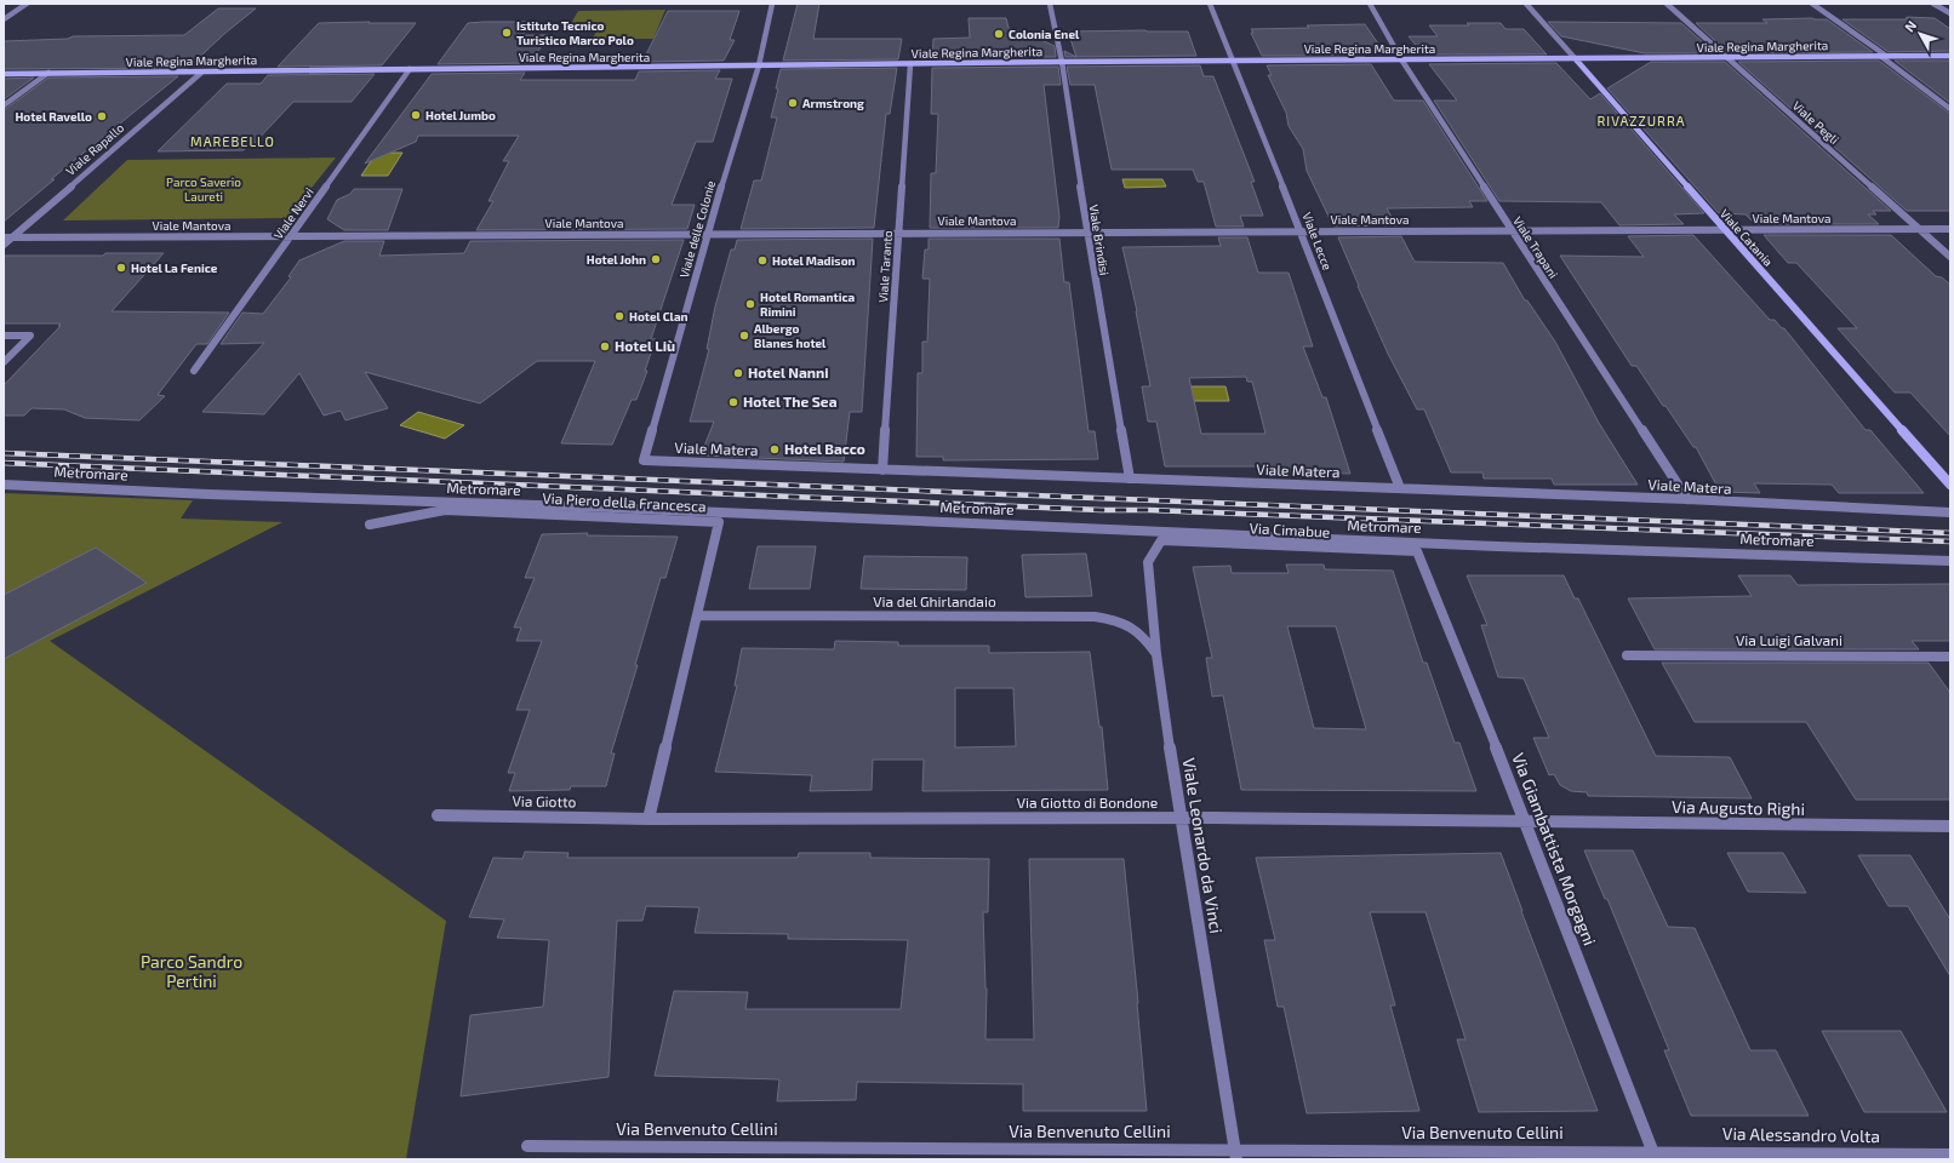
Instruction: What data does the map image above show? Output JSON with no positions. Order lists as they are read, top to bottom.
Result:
{
  "streets": {
    "street": [
      "Viale Regina Margherita",
      "Viale Pegli",
      "Viale Rapallo",
      "Viale Nervi",
      "Viale Mantova",
      "Viale delle Colonie",
      "Viale Catania",
      "Viale Brindisi",
      "Viale Lecce",
      "Viale Trapani",
      "Viale Taranto",
      "Viale Matera",
      "Metromare",
      "Via Piero della Francesca",
      "Via Cimabue",
      "Via del Ghirlandaio",
      "Via Luigi Galvani",
      "Via Giotto",
      "Via Giotto di Bondone",
      "Via Augusto Righi",
      "Viale Leonardo da Vinci",
      "Via Giambattista Morgagni",
      "Via Benvenuto Cellini",
      "Via Alessandro Volta"
    ]
  },
  "crossings": [
    ["Viale Regina Margherita", "Viale Pegli"],
    ["Viale Regina Margherita", "Viale Rapallo"],
    ["Viale Regina Margherita", "Viale Nervi"],
    ["Viale Regina Margherita", "Viale delle Colonie"],
    ["Viale Regina Margherita", "Viale Catania"],
    ["Viale Regina Margherita", "Viale Brindisi"],
    ["Viale Regina Margherita", "Viale Lecce"],
    ["Viale Regina Margherita", "Viale Trapani"],
    ["Viale Regina Margherita", "Viale Taranto"],
    ["Viale Pegli", "Viale Mantova"],
    ["Viale Rapallo", "Viale Mantova"],
    ["Viale Nervi", "Viale Mantova"],
    ["Viale Mantova", "Viale delle Colonie"],
    ["Viale Mantova", "Viale Catania"],
    ["Viale Mantova", "Viale Brindisi"],
    ["Viale Mantova", "Viale Lecce"],
    ["Viale Mantova", "Viale Trapani"],
    ["Viale Mantova", "Viale Taranto"],
    ["Viale delle Colonie", "Viale Matera"],
    ["Viale Brindisi", "Viale Matera"],
    ["Viale Lecce", "Viale Matera"],
    ["Viale Trapani", "Viale Matera"],
    ["Viale Taranto", "Viale Matera"],
    ["Via Piero della Francesca", "Via del Ghirlandaio"],
    ["Via Piero della Francesca", "Via Giotto"],
    ["Via Piero della Francesca", "Via Giotto di Bondone"],
    ["Via Cimabue", "Viale Leonardo da Vinci"],
    ["Via Cimabue", "Via Giambattista Morgagni"],
    ["Via del Ghirlandaio", "Viale Leonardo da Vinci"],
    ["Via Giotto", "Via Giotto di Bondone"],
    ["Via Giotto di Bondone", "Via Augusto Righi"],
    ["Via Giotto di Bondone", "Viale Leonardo da Vinci"],
    ["Via Giotto di Bondone", "Via Giambattista Morgagni"],
    ["Via Augusto Righi", "Via Giambattista Morgagni"],
    ["Viale Leonardo da Vinci", "Via Benvenuto Cellini"],
    ["Via Giambattista Morgagni", "Via Benvenuto Cellini"],
    ["Via Giambattista Morgagni", "Via Alessandro Volta"],
    ["Via Benvenuto Cellini", "Via Alessandro Volta"]
  ],
  "districts": ["RIVAZZURRA", "MAREBELLO"],
  "parks": ["Parco Saverio Laureti", "Parco Sandro Pertini"],
  "places": [
    "Istituto Tecnico Turistico Marco Polo",
    "Colonia Enel",
    "Armstrong",
    "Hotel Jumbo",
    "Hotel Ravello",
    "Hotel John",
    "Hotel Madison",
    "Hotel La Fenice",
    "Hotel Romantica Rimini",
    "Hotel Clan",
    "Albergo Blanes hotel",
    "Hotel Liù",
    "Hotel Nanni",
    "Hotel The Sea",
    "Hotel Bacco"
  ],
  "north": "top left"
}
